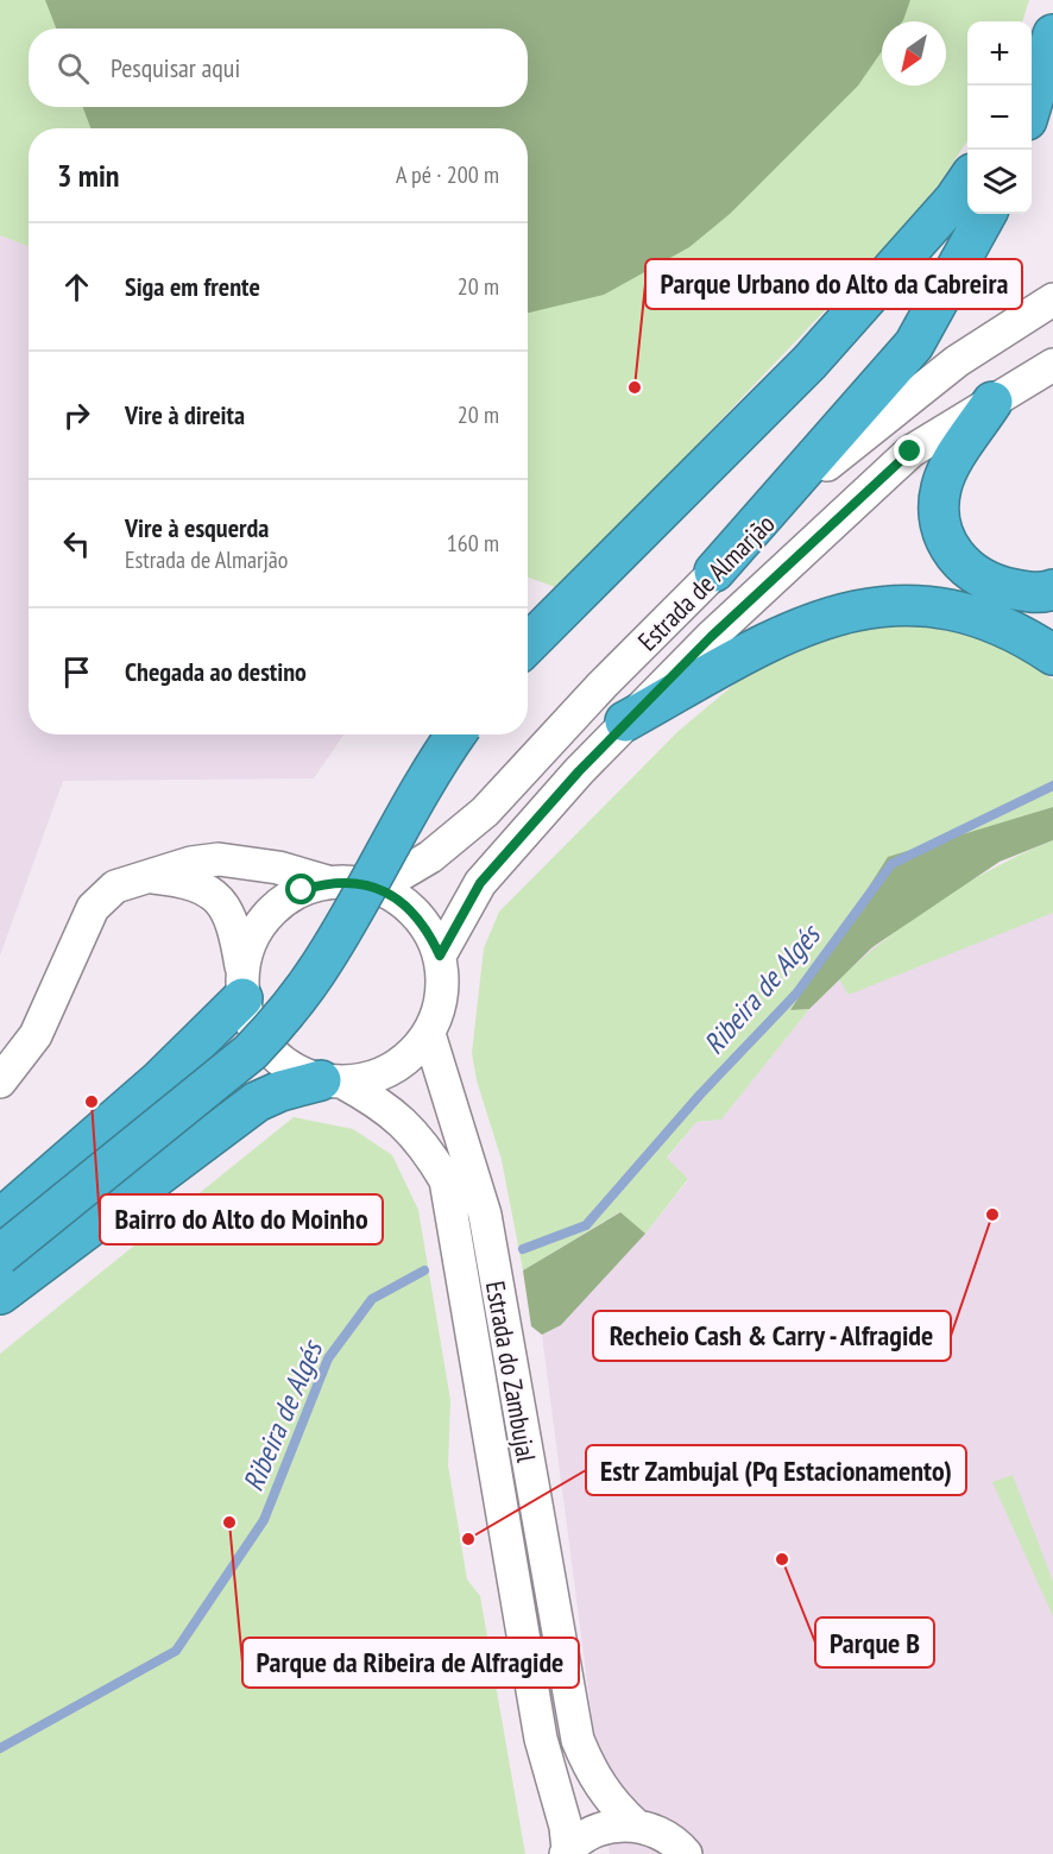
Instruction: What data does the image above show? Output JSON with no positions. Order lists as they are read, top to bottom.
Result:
{
  "streets": {
    "street": ["Estrada de Almarjão", "Estrada do Zambujal"]
  },
  "crossings": [
    ["Estrada de Almarjão", "Estrada do Zambujal"]
  ],
  "water": ["Ribeira de Algés"],
  "places": [
    "Parque Urbano do Alto da Cabreira",
    "Bairro do Alto do Moinho",
    "Recheio Cash & Carry - Alfragide",
    "Parque da Ribeira de Alfragide",
    "Estr Zambujal (Pq Estacionamento)",
    "Parque B"
  ],
  "north": "bottom left",
  "page": {
    "map_buttons": ["+", "−"],
    "search": "Pesquisar aqui",
    "heading": ["3 min", "A pé · 200 m"],
    "list": [
      ["Siga em frente", "20 m"],
      ["Vire à direita", "20 m"],
      ["Vire à esquerda", "Estrada de Almarjão", "160 m"],
      "Chegada ao destino"
    ]
  }
}
